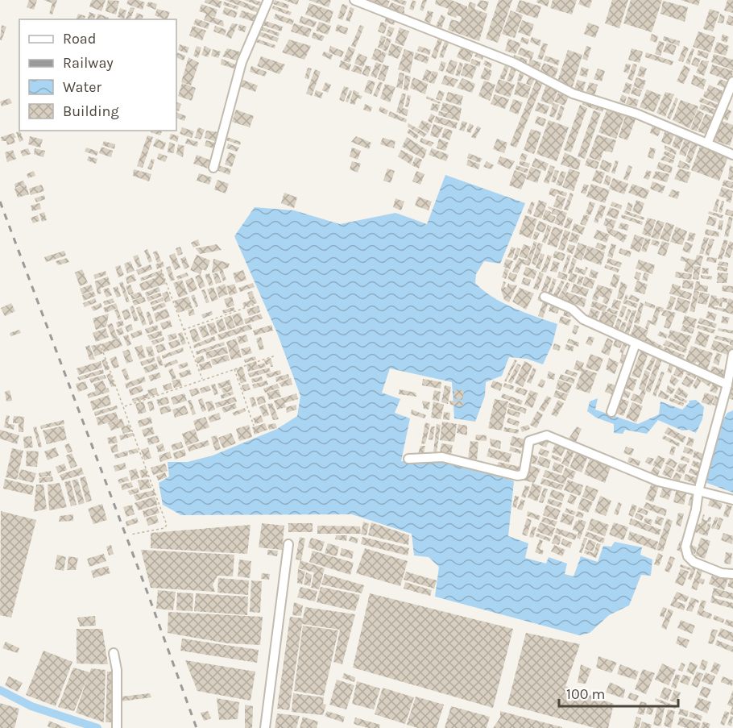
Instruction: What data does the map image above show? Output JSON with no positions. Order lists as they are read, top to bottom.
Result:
{
  "legend": [
    "Road",
    "Railway",
    "Water",
    "Building"
  ],
  "scale_bar": "100 m"
}
